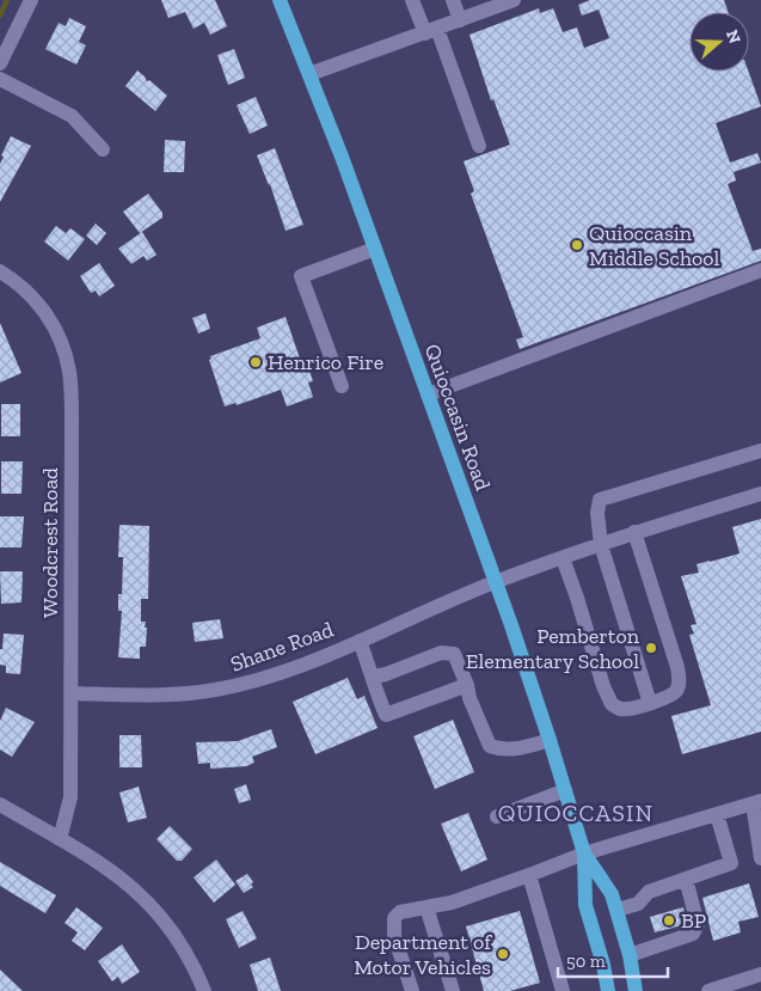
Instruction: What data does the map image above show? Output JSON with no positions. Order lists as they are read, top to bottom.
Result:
{
  "streets": {
    "main road": ["Quioccasin Road"],
    "street": ["Woodcrest Road", "Shane Road"]
  },
  "crossings": [
    ["Quioccasin Road", "Shane Road"],
    ["Woodcrest Road", "Shane Road"]
  ],
  "districts": ["QUIOCCASIN"],
  "places": [
    "Quioccasin Middle School",
    "Henrico Fire",
    "Pemberton Elementary School",
    "BP",
    "Department of Motor Vehicles"
  ],
  "scale_bar": "50 m",
  "north": "right"
}
